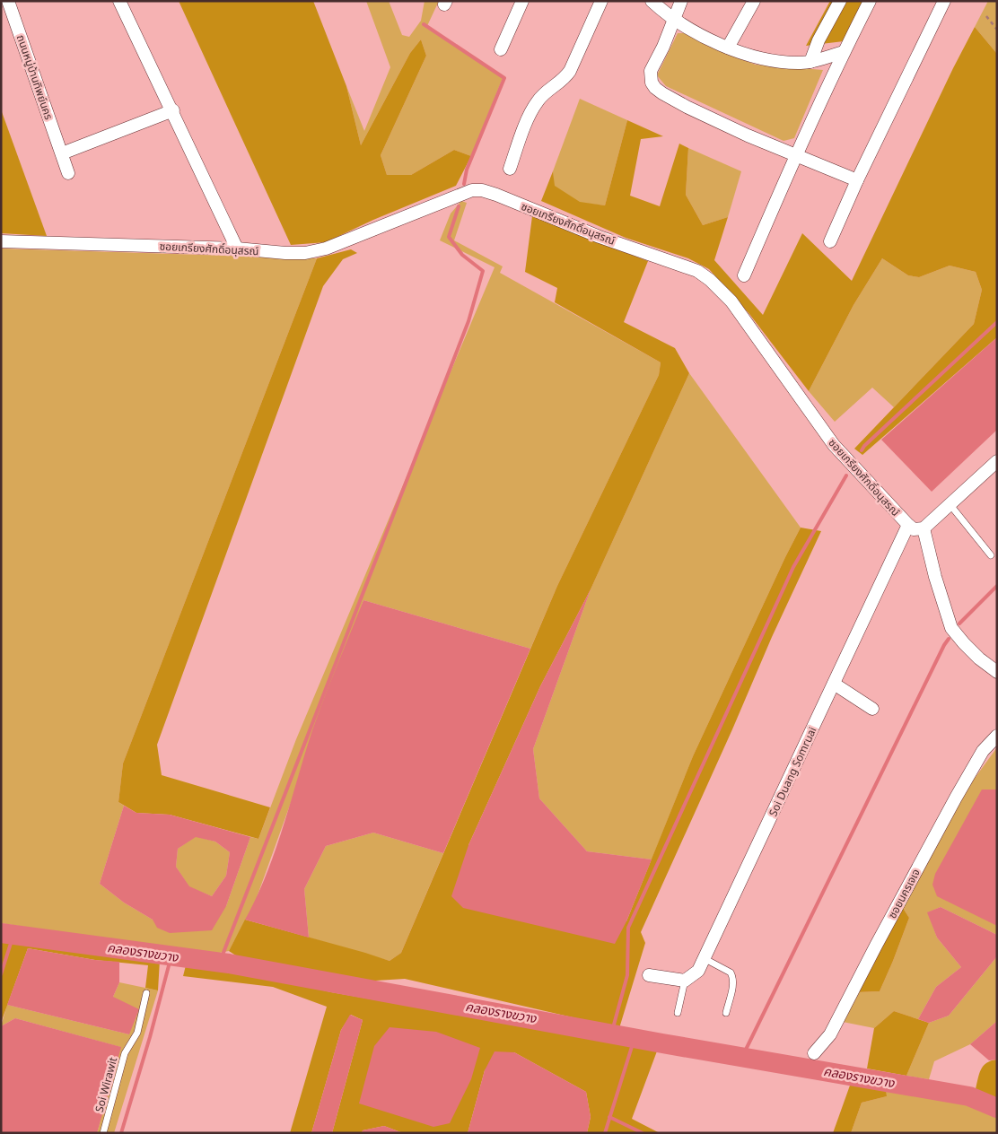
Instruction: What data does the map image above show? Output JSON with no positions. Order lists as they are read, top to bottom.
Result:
{
  "streets": {
    "street": [
      "ถนนหมู่บ้านทิพย์นคร",
      "ซอยเกรียงศักดิ์อนุสรณ์",
      "Soi Duang Somruai",
      "ซอยนครเจเจ"
    ],
    "lane": ["Soi Wirawit"]
  },
  "crossings": [
    ["ซอยเกรียงศักดิ์อนุสรณ์", "Soi Duang Somruai"]
  ],
  "water": ["คลองรางขวาง"]
}
